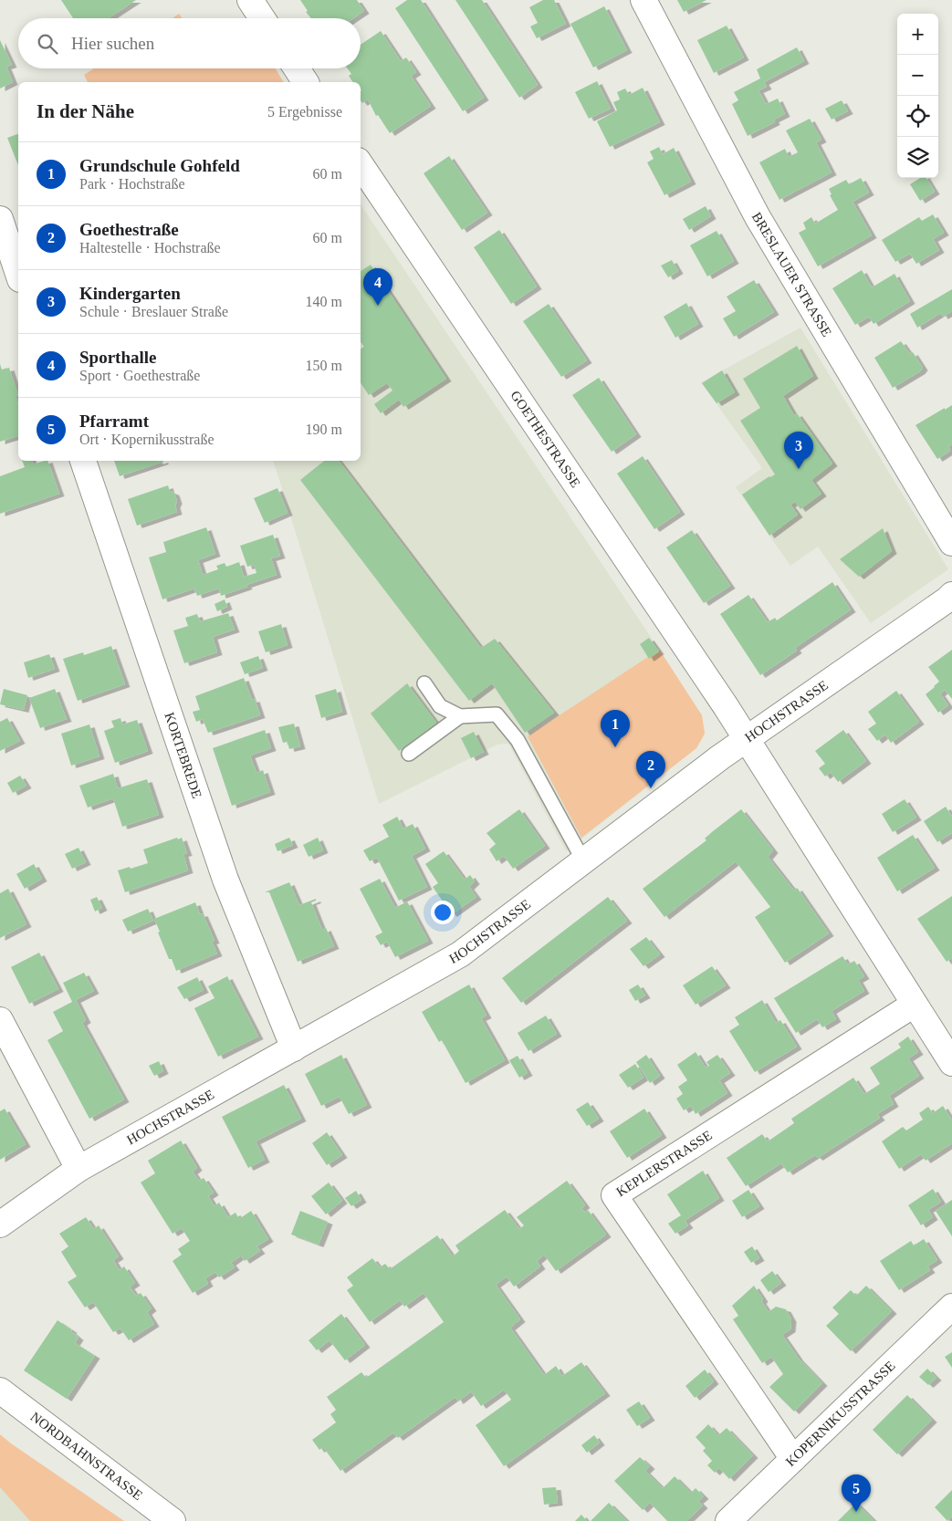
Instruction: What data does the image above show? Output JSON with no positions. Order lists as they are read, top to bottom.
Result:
{
  "streets": {
    "street": [
      "BRESLAUER STRASSE",
      "GOETHESTRASSE",
      "HOCHSTRASSE",
      "KORTEBREDE",
      "KEPLERSTRASSE",
      "KOPERNIKUSSTRASSE",
      "NORDBAHNSTRASSE"
    ]
  },
  "crossings": [
    ["GOETHESTRASSE", "HOCHSTRASSE"],
    ["GOETHESTRASSE", "KEPLERSTRASSE"],
    ["HOCHSTRASSE", "KORTEBREDE"],
    ["KEPLERSTRASSE", "KOPERNIKUSSTRASSE"]
  ],
  "page": {
    "map_buttons": ["+", "−"],
    "search": "Hier suchen",
    "heading": ["In der Nähe", "5 Ergebnisse"],
    "list": [
      {
        "mark": "1",
        "name": "Grundschule Gohfeld",
        "note": "Park · Hochstraße",
        "value": "60 m"
      },
      {
        "mark": "2",
        "name": "Goethestraße",
        "note": "Haltestelle · Hochstraße",
        "value": "60 m"
      },
      {
        "mark": "3",
        "name": "Kindergarten",
        "note": "Schule · Breslauer Straße",
        "value": "140 m"
      },
      {
        "mark": "4",
        "name": "Sporthalle",
        "note": "Sport · Goethestraße",
        "value": "150 m"
      },
      {
        "mark": "5",
        "name": "Pfarramt",
        "note": "Ort · Kopernikusstraße",
        "value": "190 m"
      }
    ],
    "pins": [
      "4",
      "3",
      "1",
      "2",
      "5"
    ]
  }
}
